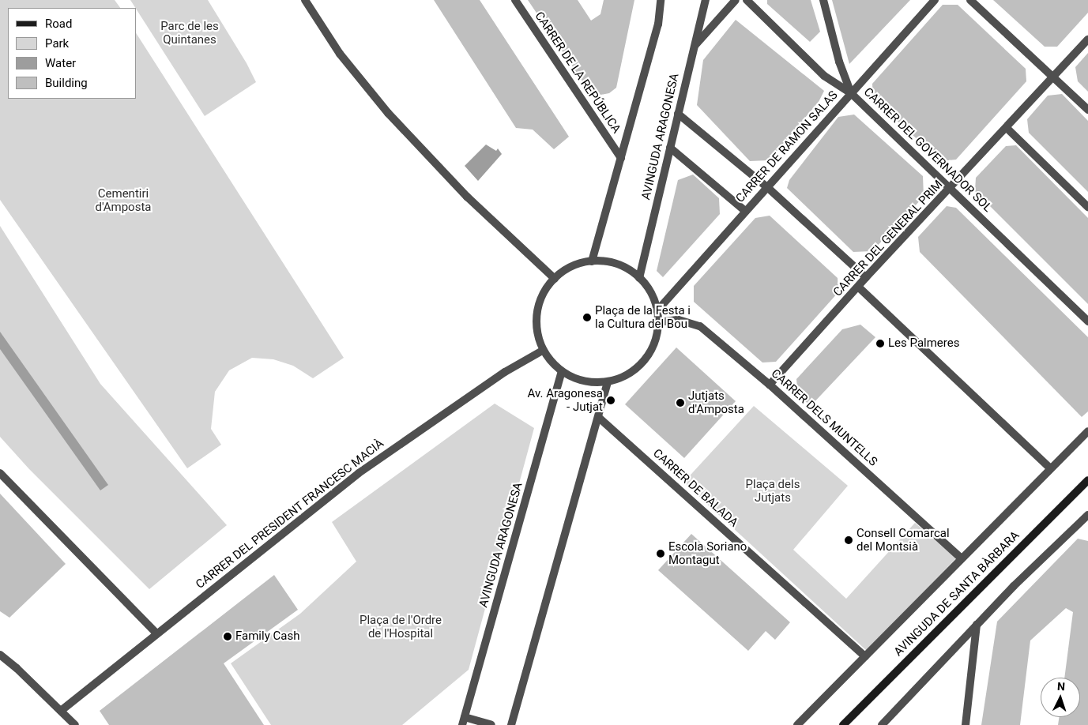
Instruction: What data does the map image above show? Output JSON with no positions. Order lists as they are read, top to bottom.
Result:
{
  "streets": {
    "street": [
      "CARRER DE LA REPÚBLICA",
      "AVINGUDA ARAGONESA",
      "CARRER DE RAMON SALAS",
      "CARRER DEL GOVERNADOR SOL",
      "CARRER DEL GENERAL PRIM",
      "CARRER DELS MUNTELLS",
      "CARRER DE BALADA",
      "CARRER DEL PRESIDENT FRANCESC MACIÀ",
      "AVINGUDA DE SANTA BÀRBARA"
    ]
  },
  "crossings": [
    ["AVINGUDA ARAGONESA", "CARRER DE RAMON SALAS"],
    ["AVINGUDA ARAGONESA", "CARRER DELS MUNTELLS"],
    ["AVINGUDA ARAGONESA", "CARRER DEL PRESIDENT FRANCESC MACIÀ"],
    ["CARRER DE RAMON SALAS", "CARRER DEL GOVERNADOR SOL"],
    ["CARRER DE RAMON SALAS", "CARRER DELS MUNTELLS"],
    ["CARRER DE RAMON SALAS", "CARRER DEL PRESIDENT FRANCESC MACIÀ"],
    ["CARRER DEL GOVERNADOR SOL", "CARRER DEL GENERAL PRIM"],
    ["CARRER DEL GENERAL PRIM", "CARRER DELS MUNTELLS"],
    ["CARRER DELS MUNTELLS", "CARRER DEL PRESIDENT FRANCESC MACIÀ"]
  ],
  "parks": [
    "Parc de les Quintanes",
    "Cementiri d'Amposta",
    "Plaça dels Jutjats",
    "Plaça de l'Ordre de l'Hospital"
  ],
  "places": [
    "Plaça de la Festa i la Cultura del Bou",
    "Les Palmeres",
    "Av. Aragonesa - Jutjat",
    "Jutjats d'Amposta",
    "Consell Comarcal del Montsià",
    "Escola Soriano Montagut",
    "Family Cash"
  ],
  "legend": [
    "Road",
    "Park",
    "Water",
    "Building"
  ],
  "north": "top"
}
